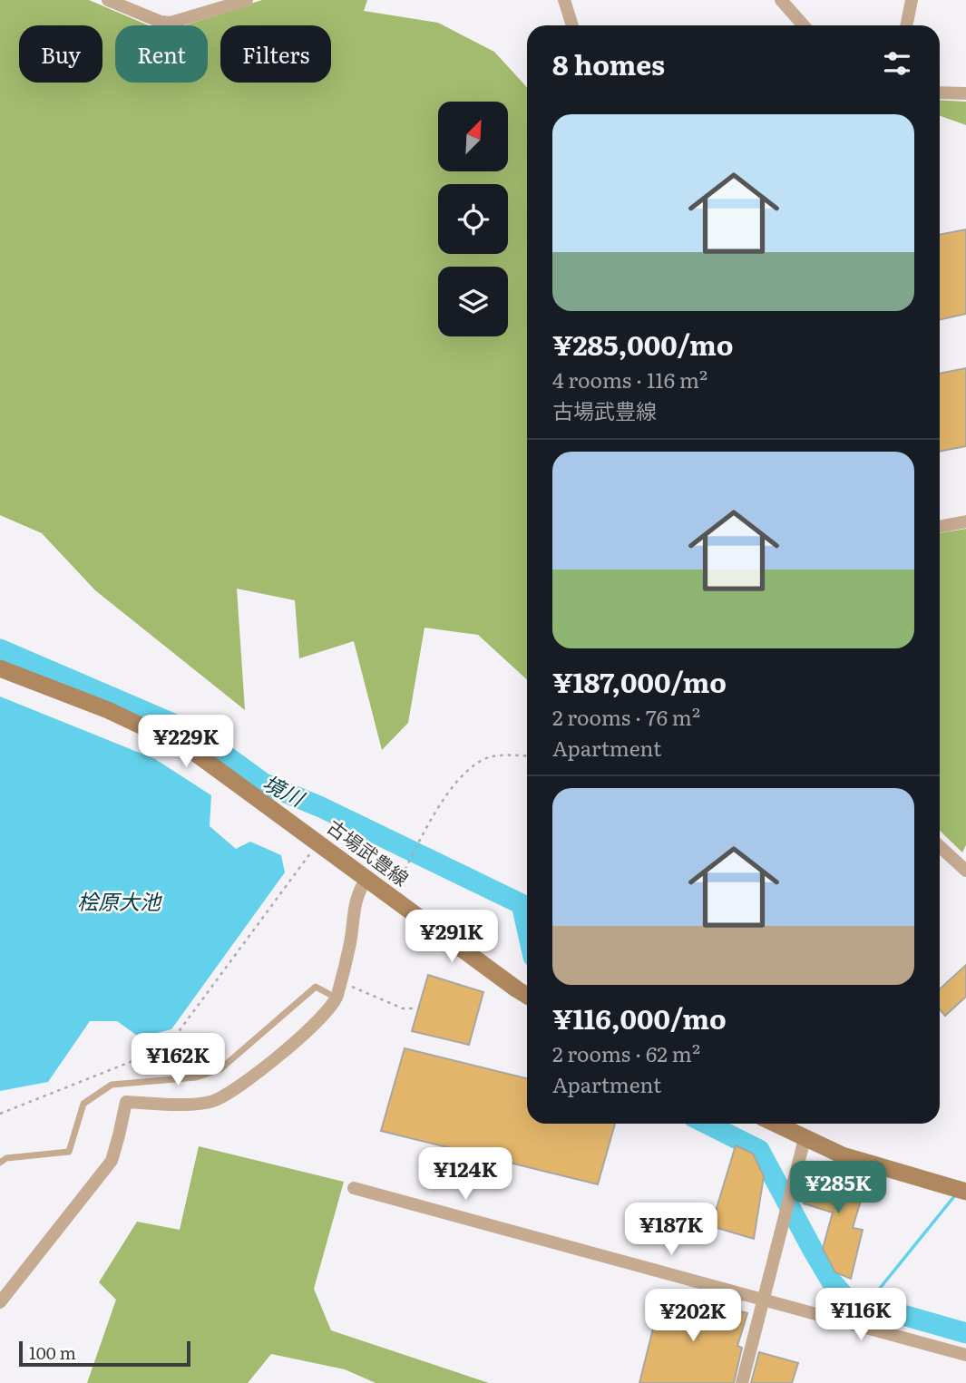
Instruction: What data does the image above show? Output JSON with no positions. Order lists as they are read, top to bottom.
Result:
{
  "streets": {
    "main road": ["古場武豊線"]
  },
  "water": ["境川", "桧原大池"],
  "scale_bar": "100 m",
  "north": "top right",
  "page": {
    "chip": ["Buy", "Rent", "Filters"],
    "heading": "8 homes",
    "list": [
      {
        "name": "¥285,000/mo",
        "note": "4 rooms · 116 m² · 古場武豊線"
      },
      {
        "name": "¥187,000/mo",
        "note": "2 rooms · 76 m² · Apartment"
      },
      {
        "name": "¥116,000/mo",
        "note": "2 rooms · 62 m² · Apartment"
      }
    ],
    "price": [
      "¥229K",
      "¥291K",
      "¥162K",
      "¥124K",
      "¥285K",
      "¥187K",
      "¥116K",
      "¥202K"
    ],
    "scale": "100 m"
  }
}
